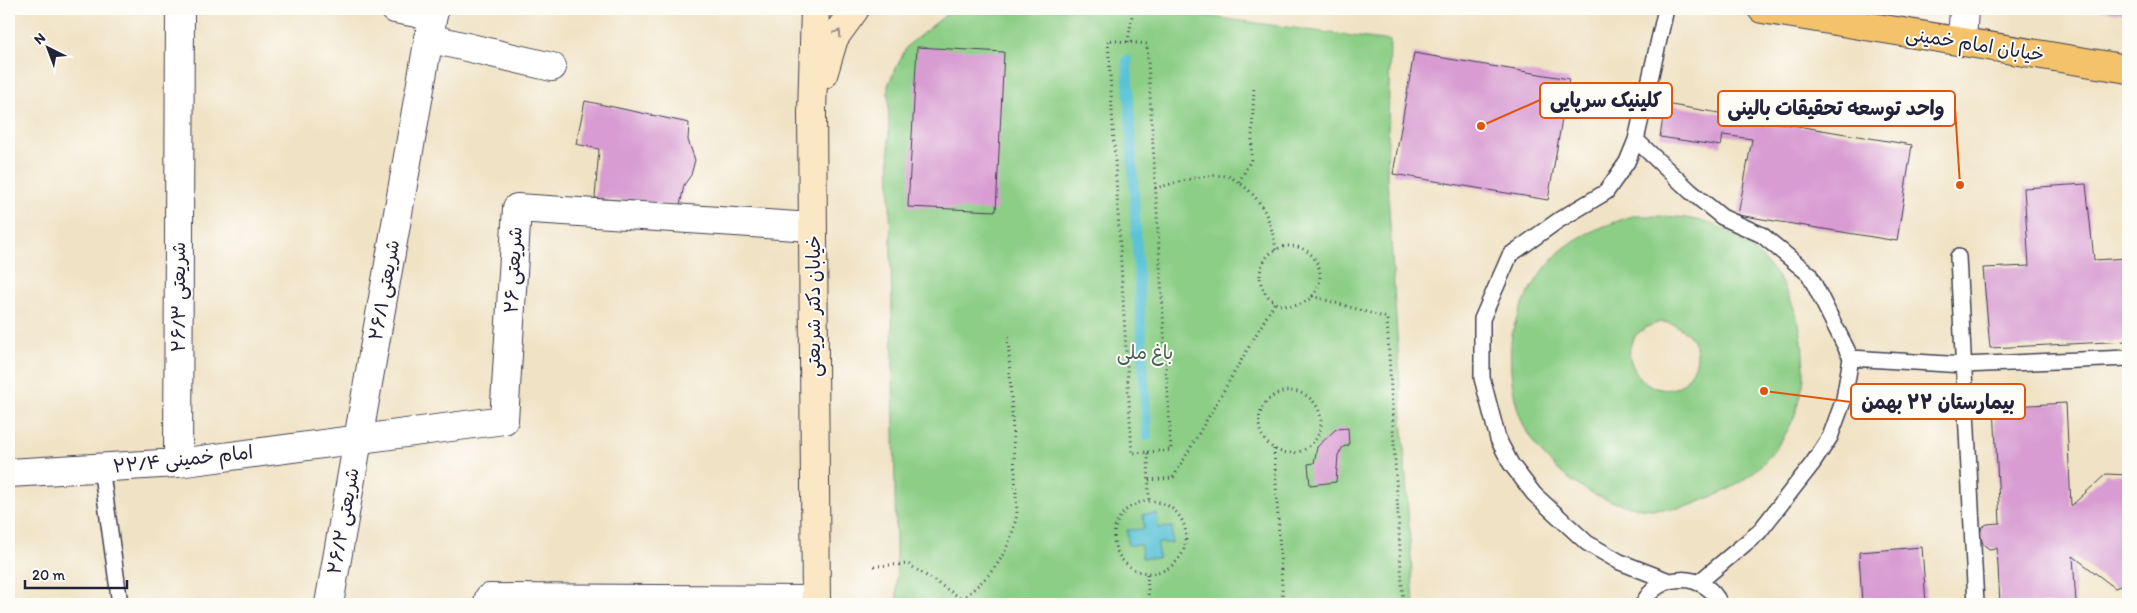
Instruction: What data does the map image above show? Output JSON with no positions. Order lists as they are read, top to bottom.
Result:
{
  "streets": {
    "main road": ["خیابان امام خمینی", "خیابان دکتر شریعتی"],
    "street": [
      "شریعتی ۲۶",
      "شریعتی ۲۶/۱",
      "شریعتی ۲۶/۳",
      "امام خمینی ۲۲/۴",
      "شریعتی ۲۶/۲"
    ]
  },
  "crossings": [
    ["شریعتی ۲۶", "شریعتی ۲۶/۱"],
    ["شریعتی ۲۶", "خیابان دکتر شریعتی"],
    ["شریعتی ۲۶", "امام خمینی ۲۲/۴"],
    ["شریعتی ۲۶", "شریعتی ۲۶/۲"],
    ["شریعتی ۲۶/۱", "امام خمینی ۲۲/۴"],
    ["شریعتی ۲۶/۱", "شریعتی ۲۶/۲"],
    ["شریعتی ۲۶/۳", "امام خمینی ۲۲/۴"],
    ["امام خمینی ۲۲/۴", "شریعتی ۲۶/۲"]
  ],
  "parks": ["باغ ملی"],
  "places": ["کلینیک سرپایی", "واحد توسعه تحقیقات بالینی", "بیمارستان ۲۲ بهمن"],
  "scale_bar": "20 m",
  "north": "top left"
}
